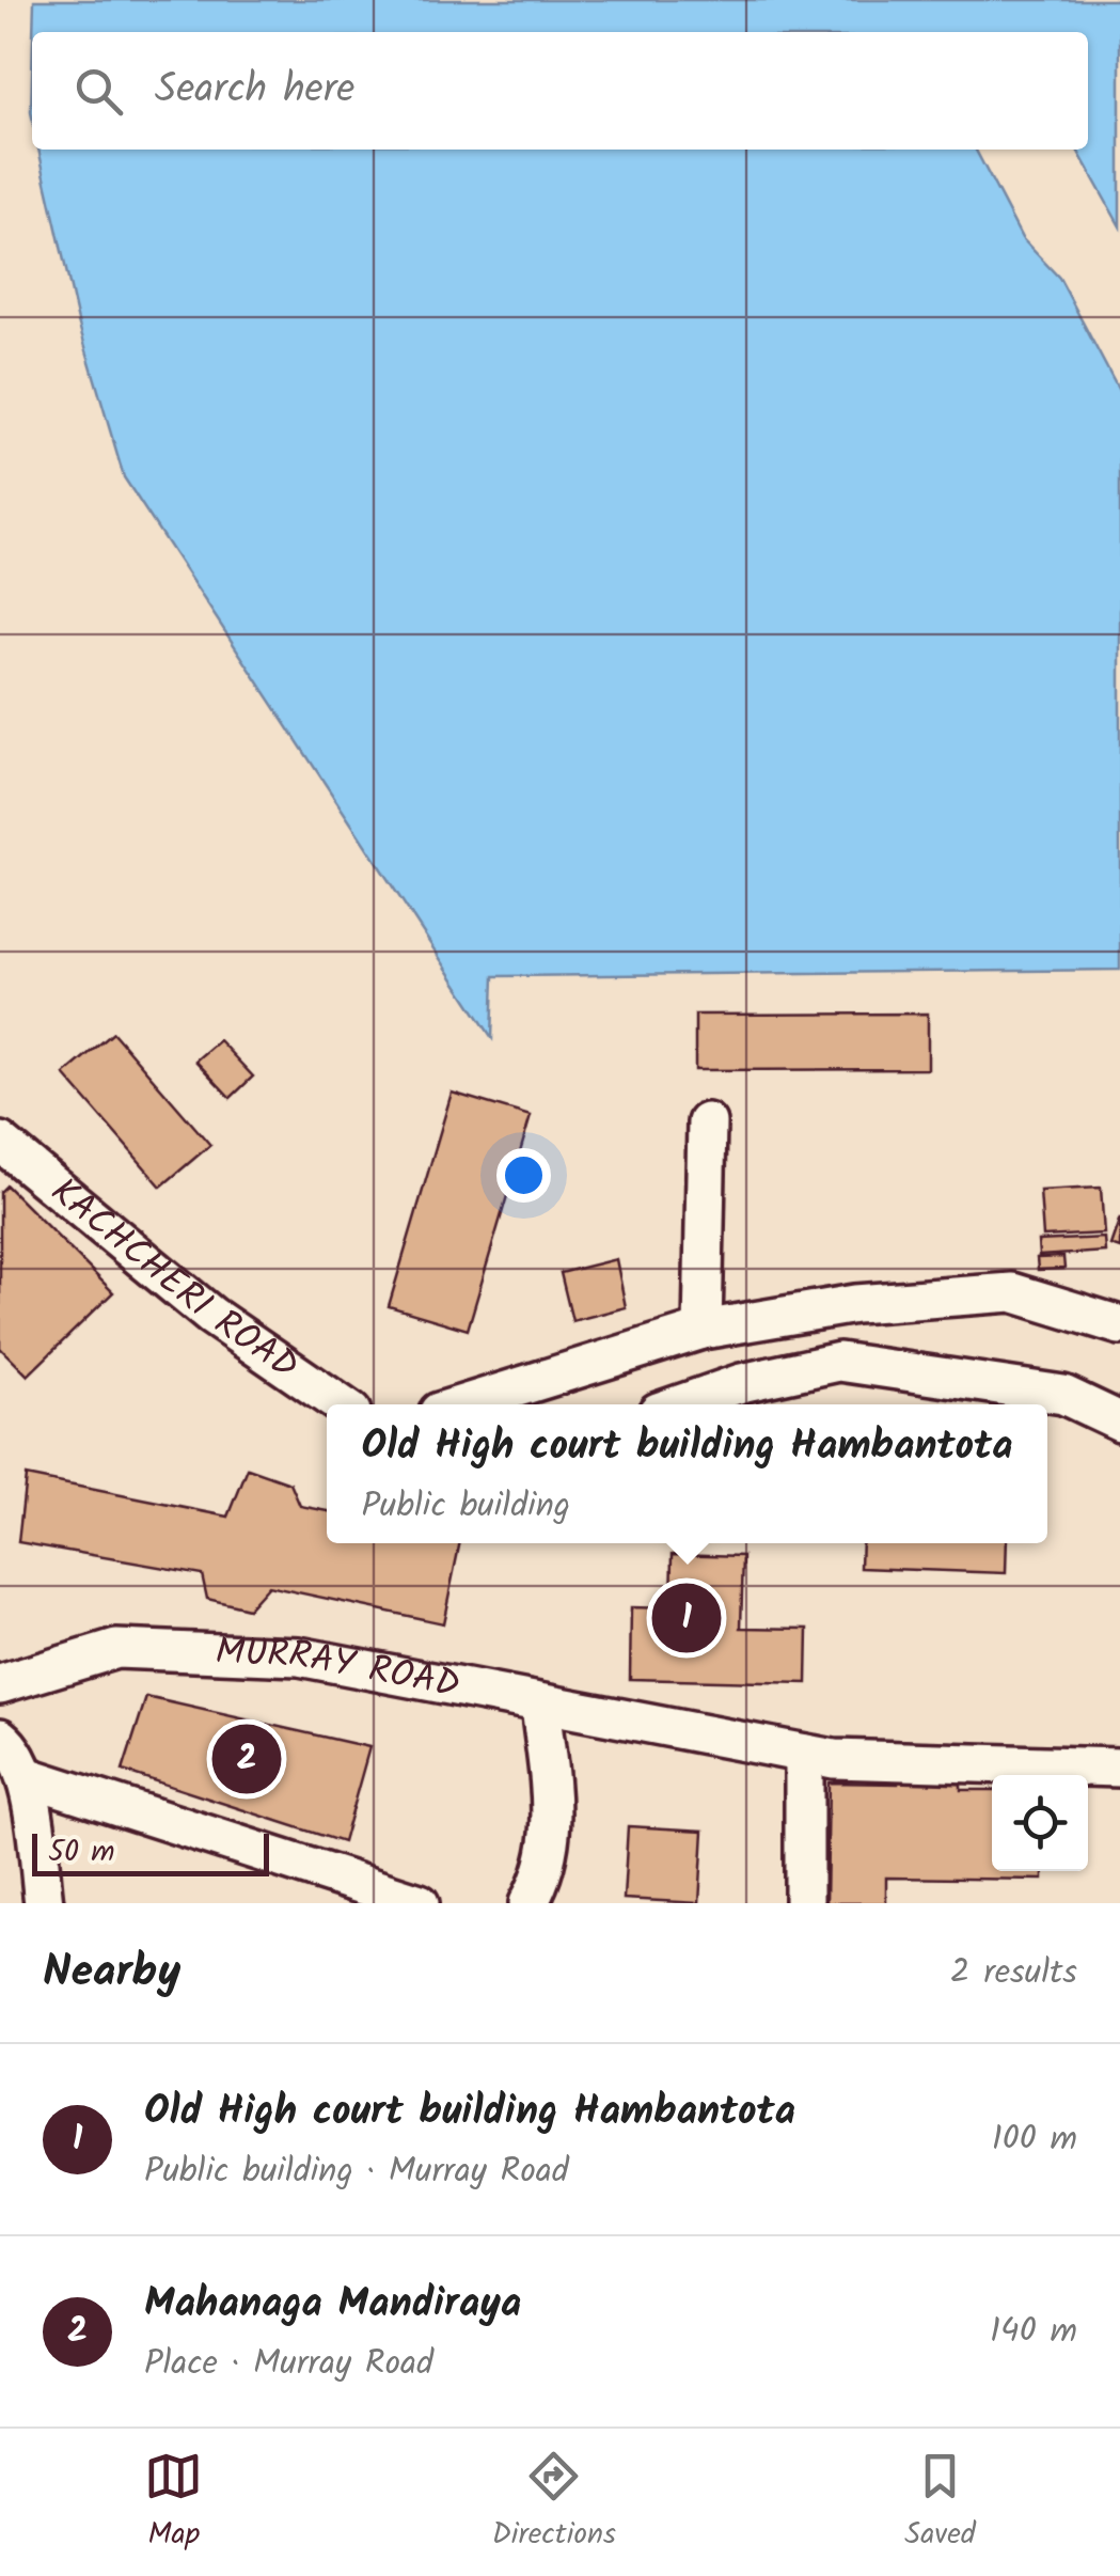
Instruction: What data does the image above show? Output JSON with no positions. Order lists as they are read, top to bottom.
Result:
{
  "streets": {
    "street": ["KACHCHERI ROAD", "MURRAY ROAD"]
  },
  "scale_bar": "50 m",
  "page": {
    "search": "Search here",
    "popup": ["Old High court building Hambantota", "Public building"],
    "pins": ["1", "2"],
    "scale": "50 m",
    "heading": ["Nearby", "2 results"],
    "list": [
      {
        "mark": "1",
        "name": "Old High court building Hambantota",
        "note": "Public building · Murray Road",
        "value": "100 m"
      },
      {
        "mark": "2",
        "name": "Mahanaga Mandiraya",
        "note": "Place · Murray Road",
        "value": "140 m"
      }
    ],
    "nav": ["Map", "Directions", "Saved"]
  }
}
